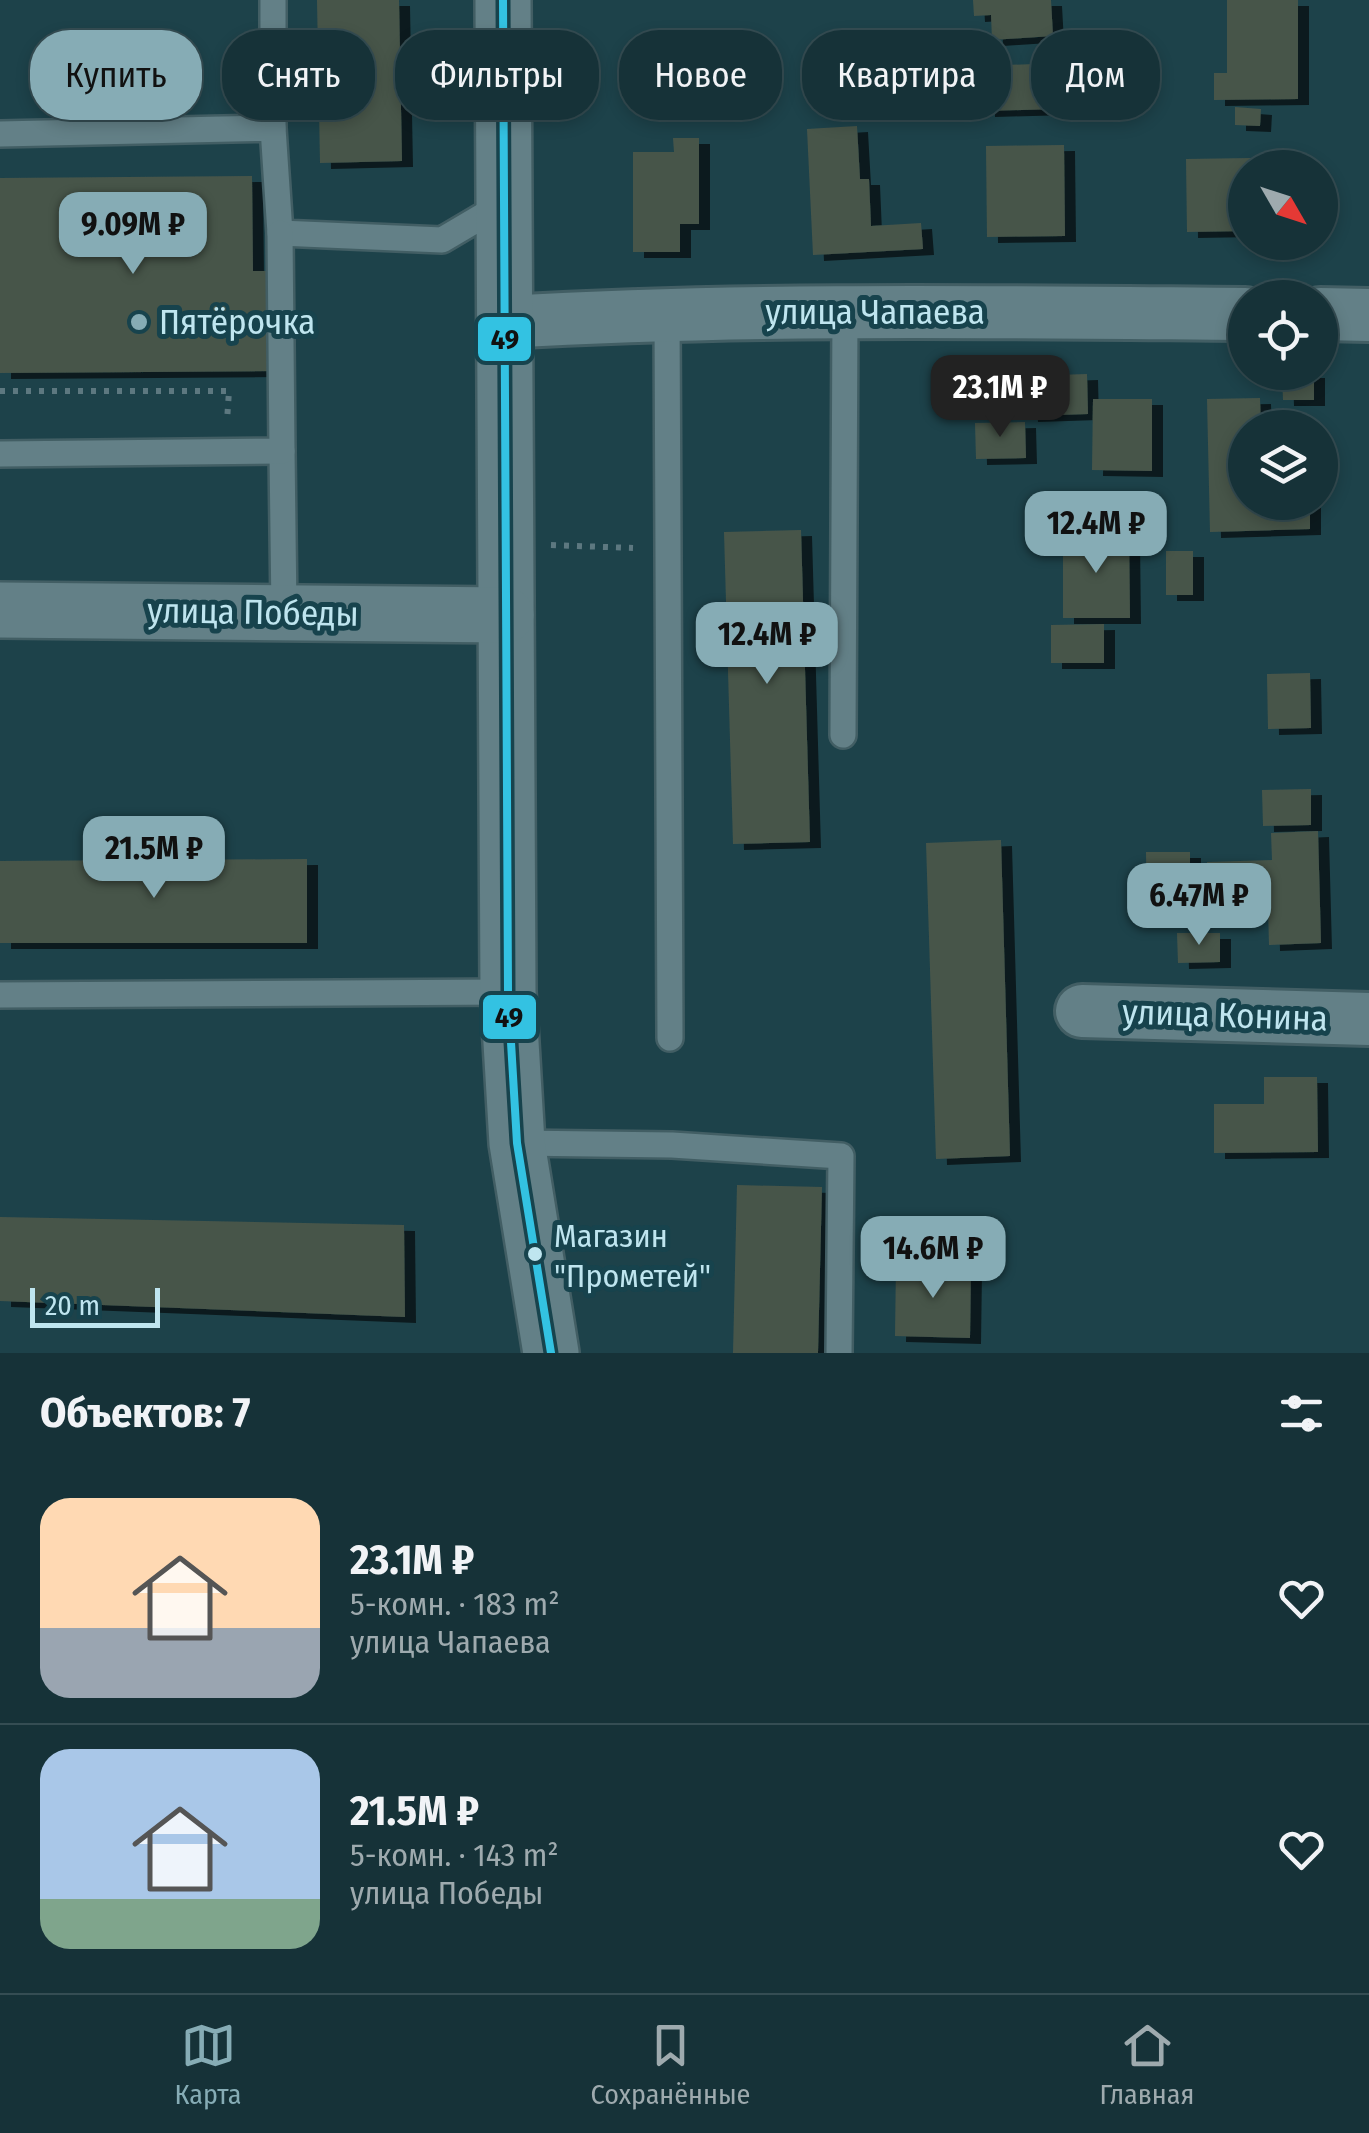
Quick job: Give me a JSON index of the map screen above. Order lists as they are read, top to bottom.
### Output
{
  "streets": {
    "street": ["улица Чапаева", "улица Победы", "улица Конина"]
  },
  "places": ["Пятёрочка", "Магазин \"Прометей\""],
  "lines": ["transit line 49"],
  "scale_bar": "20 m",
  "north": "bottom right",
  "page": {
    "chip": [
      "Купить",
      "Снять",
      "Фильтры",
      "Новое",
      "Квартира",
      "Дом"
    ],
    "price": [
      "9.09M ₽",
      "23.1M ₽",
      "12.4M ₽",
      "12.4M ₽",
      "21.5M ₽",
      "6.47M ₽",
      "14.6M ₽"
    ],
    "scale": "20 m",
    "heading": "Объектов: 7",
    "list": [
      {
        "name": "23.1M ₽",
        "note": "5-комн. · 183 m² · улица Чапаева"
      },
      {
        "name": "21.5M ₽",
        "note": "5-комн. · 143 m² · улица Победы"
      }
    ],
    "tabs": ["Карта", "Сохранённые", "Главная"]
  }
}
